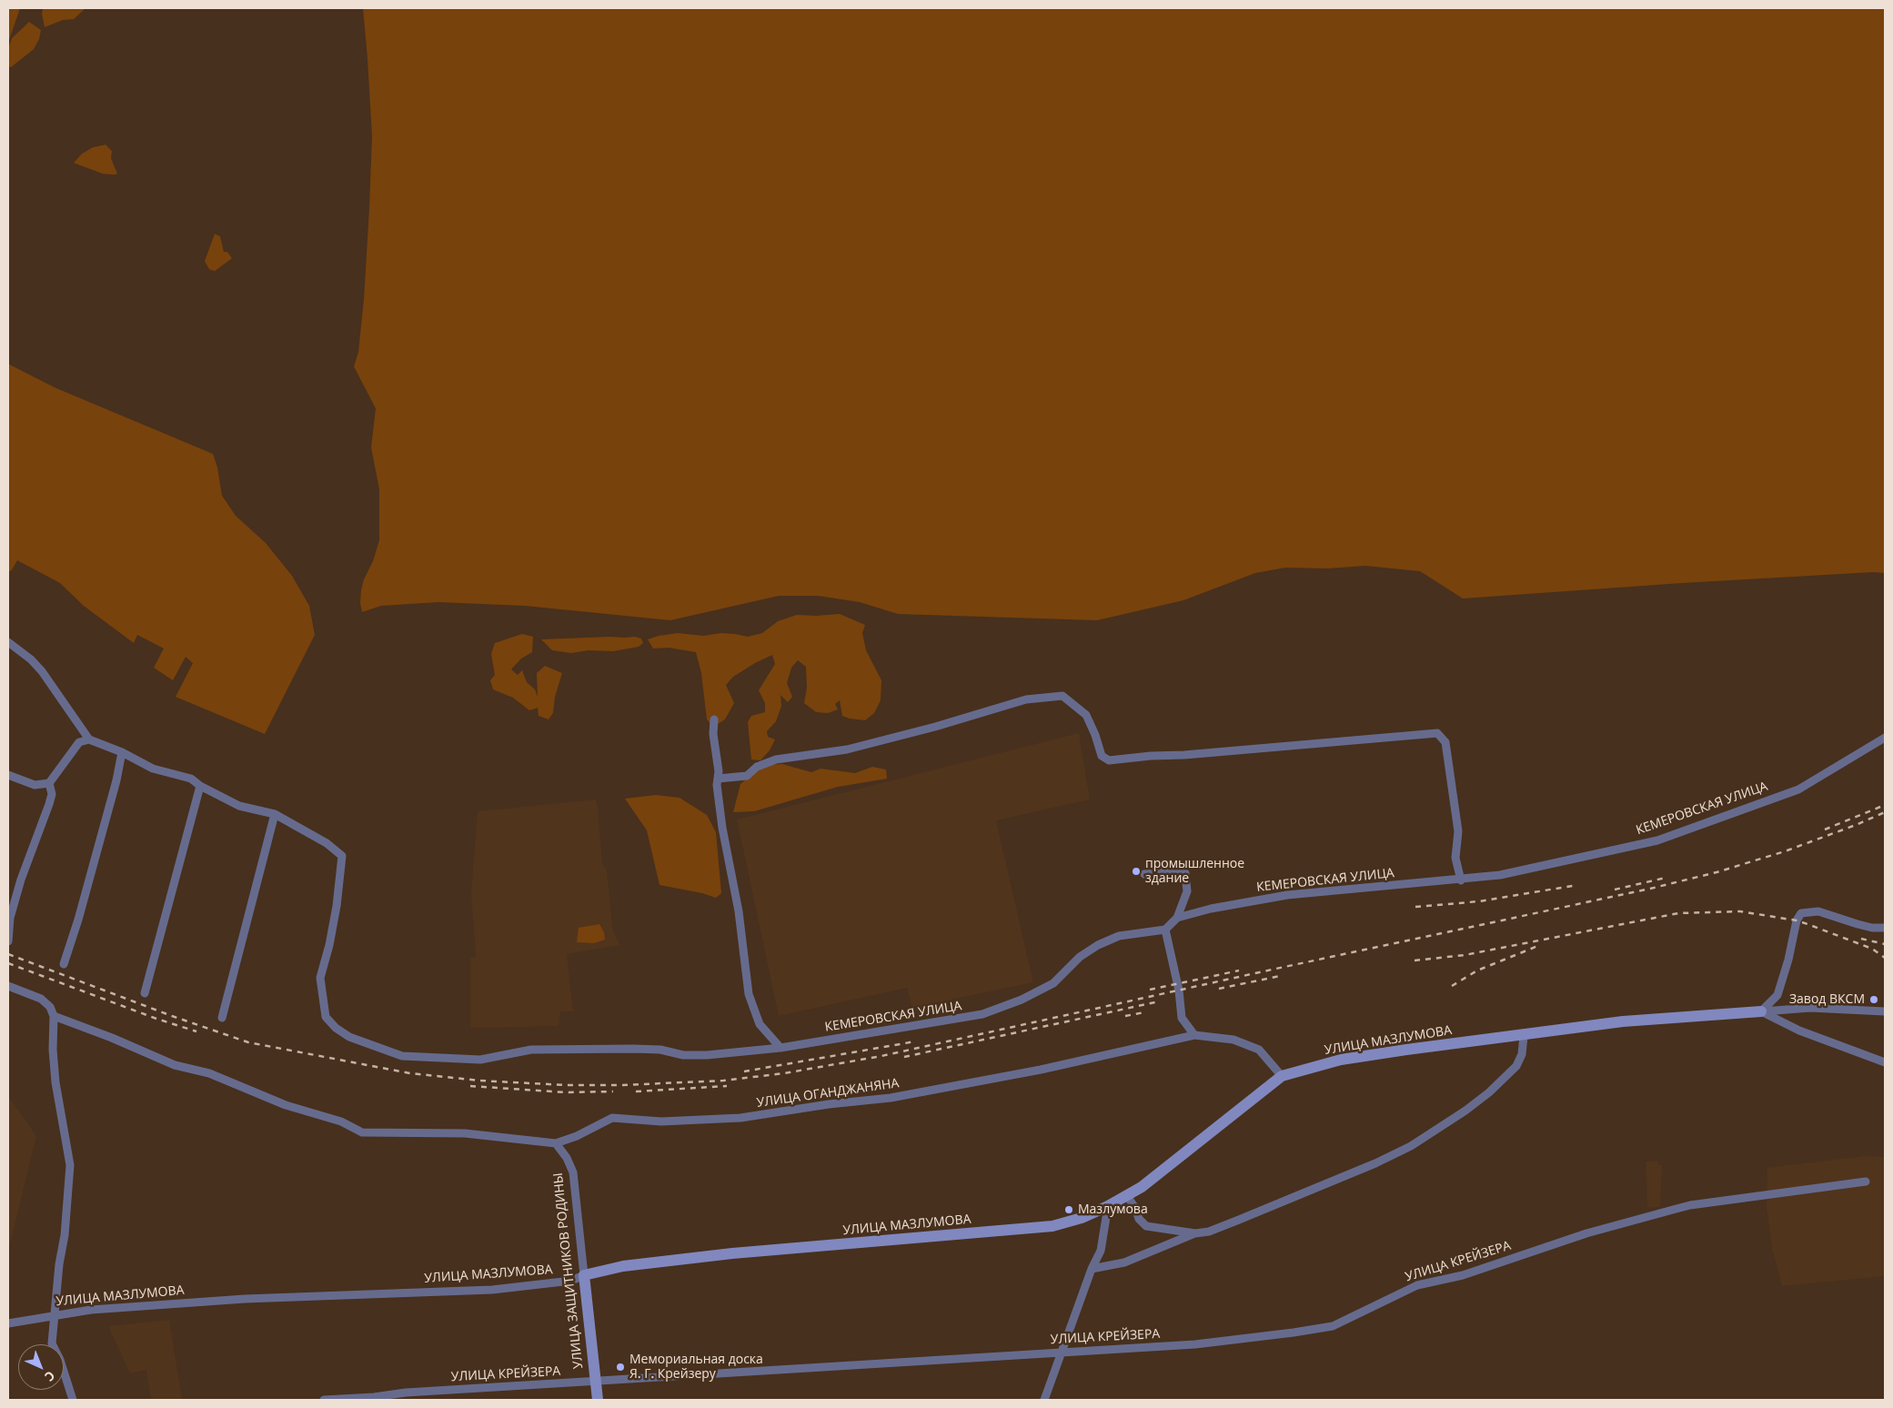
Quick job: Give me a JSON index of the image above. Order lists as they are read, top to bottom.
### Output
{
  "streets": {
    "street": [
      "КЕМЕРОВСКАЯ УЛИЦА",
      "УЛИЦА МАЗЛУМОВА",
      "УЛИЦА ОГАНДЖАНЯНА",
      "УЛИЦА КРЕЙЗЕРА",
      "УЛИЦА ЗАЩИТНИКОВ РОДИНЫ"
    ]
  },
  "crossings": [
    ["УЛИЦА МАЗЛУМОВА", "УЛИЦА ОГАНДЖАНЯНА"],
    ["УЛИЦА МАЗЛУМОВА", "УЛИЦА ЗАЩИТНИКОВ РОДИНЫ"],
    ["УЛИЦА ОГАНДЖАНЯНА", "УЛИЦА ЗАЩИТНИКОВ РОДИНЫ"],
    ["УЛИЦА КРЕЙЗЕРА", "УЛИЦА ЗАЩИТНИКОВ РОДИНЫ"]
  ],
  "places": [
    "промышленное здание",
    "Завод ВКСМ",
    "Мазлумова",
    "Мемориальная доска Я. Г. Крейзеру"
  ],
  "north": "bottom right"
}
